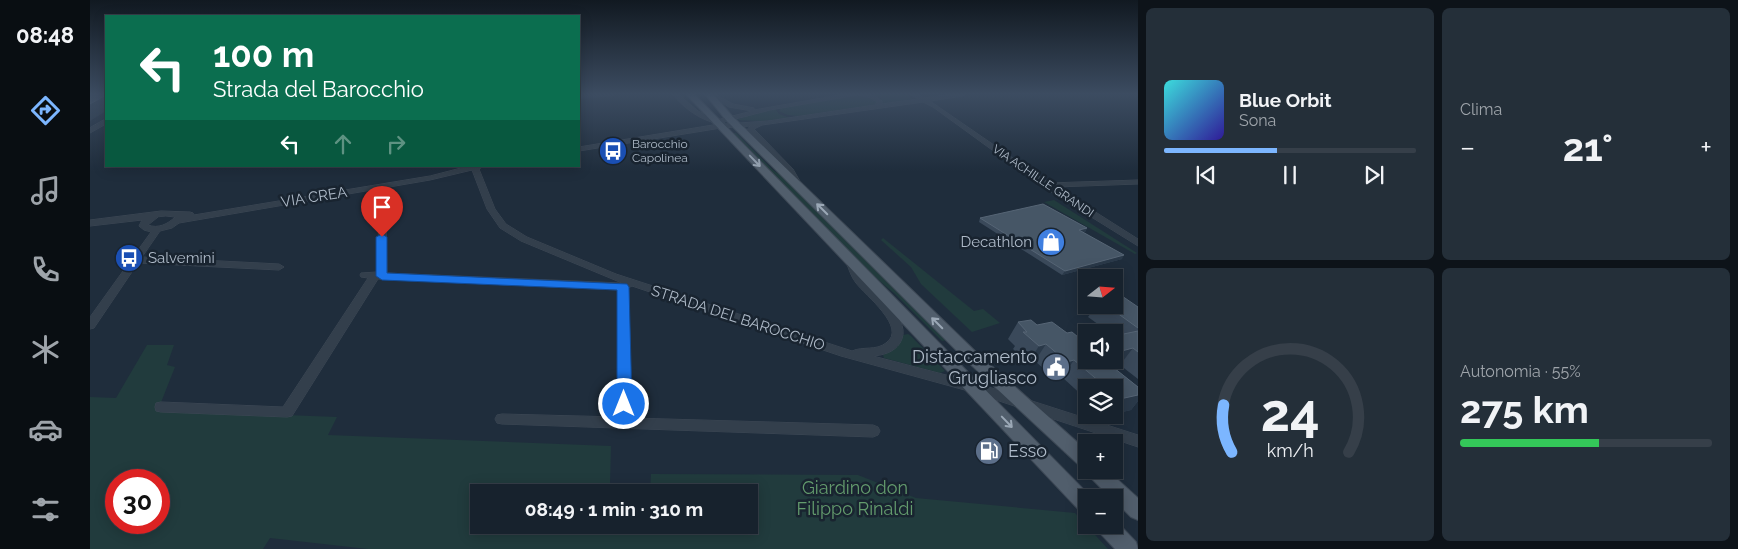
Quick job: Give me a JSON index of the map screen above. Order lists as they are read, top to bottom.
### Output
{
  "streets": {
    "street": ["VIA ACHILLE GRANDI", "VIA CREA", "STRADA DEL BAROCCHIO"]
  },
  "crossings": [
    ["VIA CREA", "STRADA DEL BAROCCHIO"]
  ],
  "parks": ["Giardino don Filippo Rinaldi"],
  "places": {
    "bus stop": ["Barocchio Capolinea", "Salvemini"],
    "shop": ["Decathlon"],
    "public building": ["Distaccamento Grugliasco"],
    "fuel station": ["Esso"]
  },
  "north": "right",
  "page": {
    "tabs": "08:48",
    "tile": [
      "Clima",
      ["Autonomia · 55%", "275 km"]
    ],
    "turn": ["100 m", "Strada del Barocchio"],
    "song": ["Blue Orbit", "Sona"],
    "heat": ["−", "21°", "+"],
    "map_buttons": ["+", "−"],
    "limit": "30",
    "trip": "08:49 · 1 min · 310 m",
    "gauge": ["24", "km/h"]
  }
}
